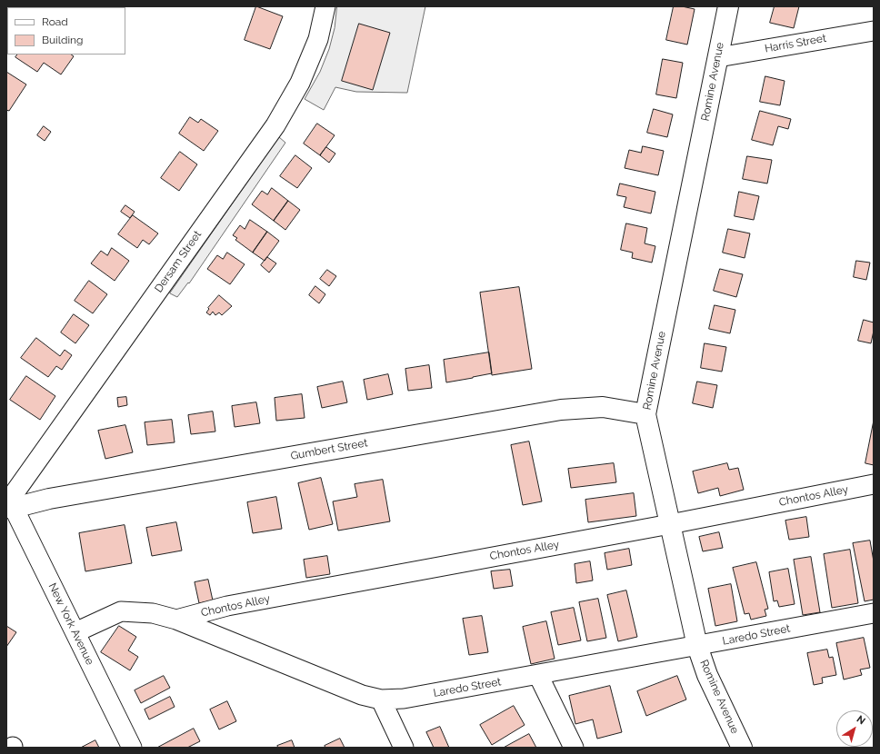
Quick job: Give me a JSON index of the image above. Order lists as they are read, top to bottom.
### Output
{
  "streets": {
    "street": [
      "Harris Street",
      "Romine Avenue",
      "Dersam Street",
      "Gumbert Street",
      "Chontos Alley",
      "New York Avenue",
      "Laredo Street"
    ]
  },
  "crossings": [
    ["Harris Street", "Romine Avenue"],
    ["Romine Avenue", "Gumbert Street"],
    ["Romine Avenue", "Chontos Alley"],
    ["Romine Avenue", "Laredo Street"],
    ["Dersam Street", "Gumbert Street"],
    ["Dersam Street", "New York Avenue"],
    ["Gumbert Street", "New York Avenue"],
    ["Chontos Alley", "Laredo Street"],
    ["New York Avenue", "Laredo Street"]
  ],
  "legend": ["Road", "Building"],
  "north": "top right"
}
